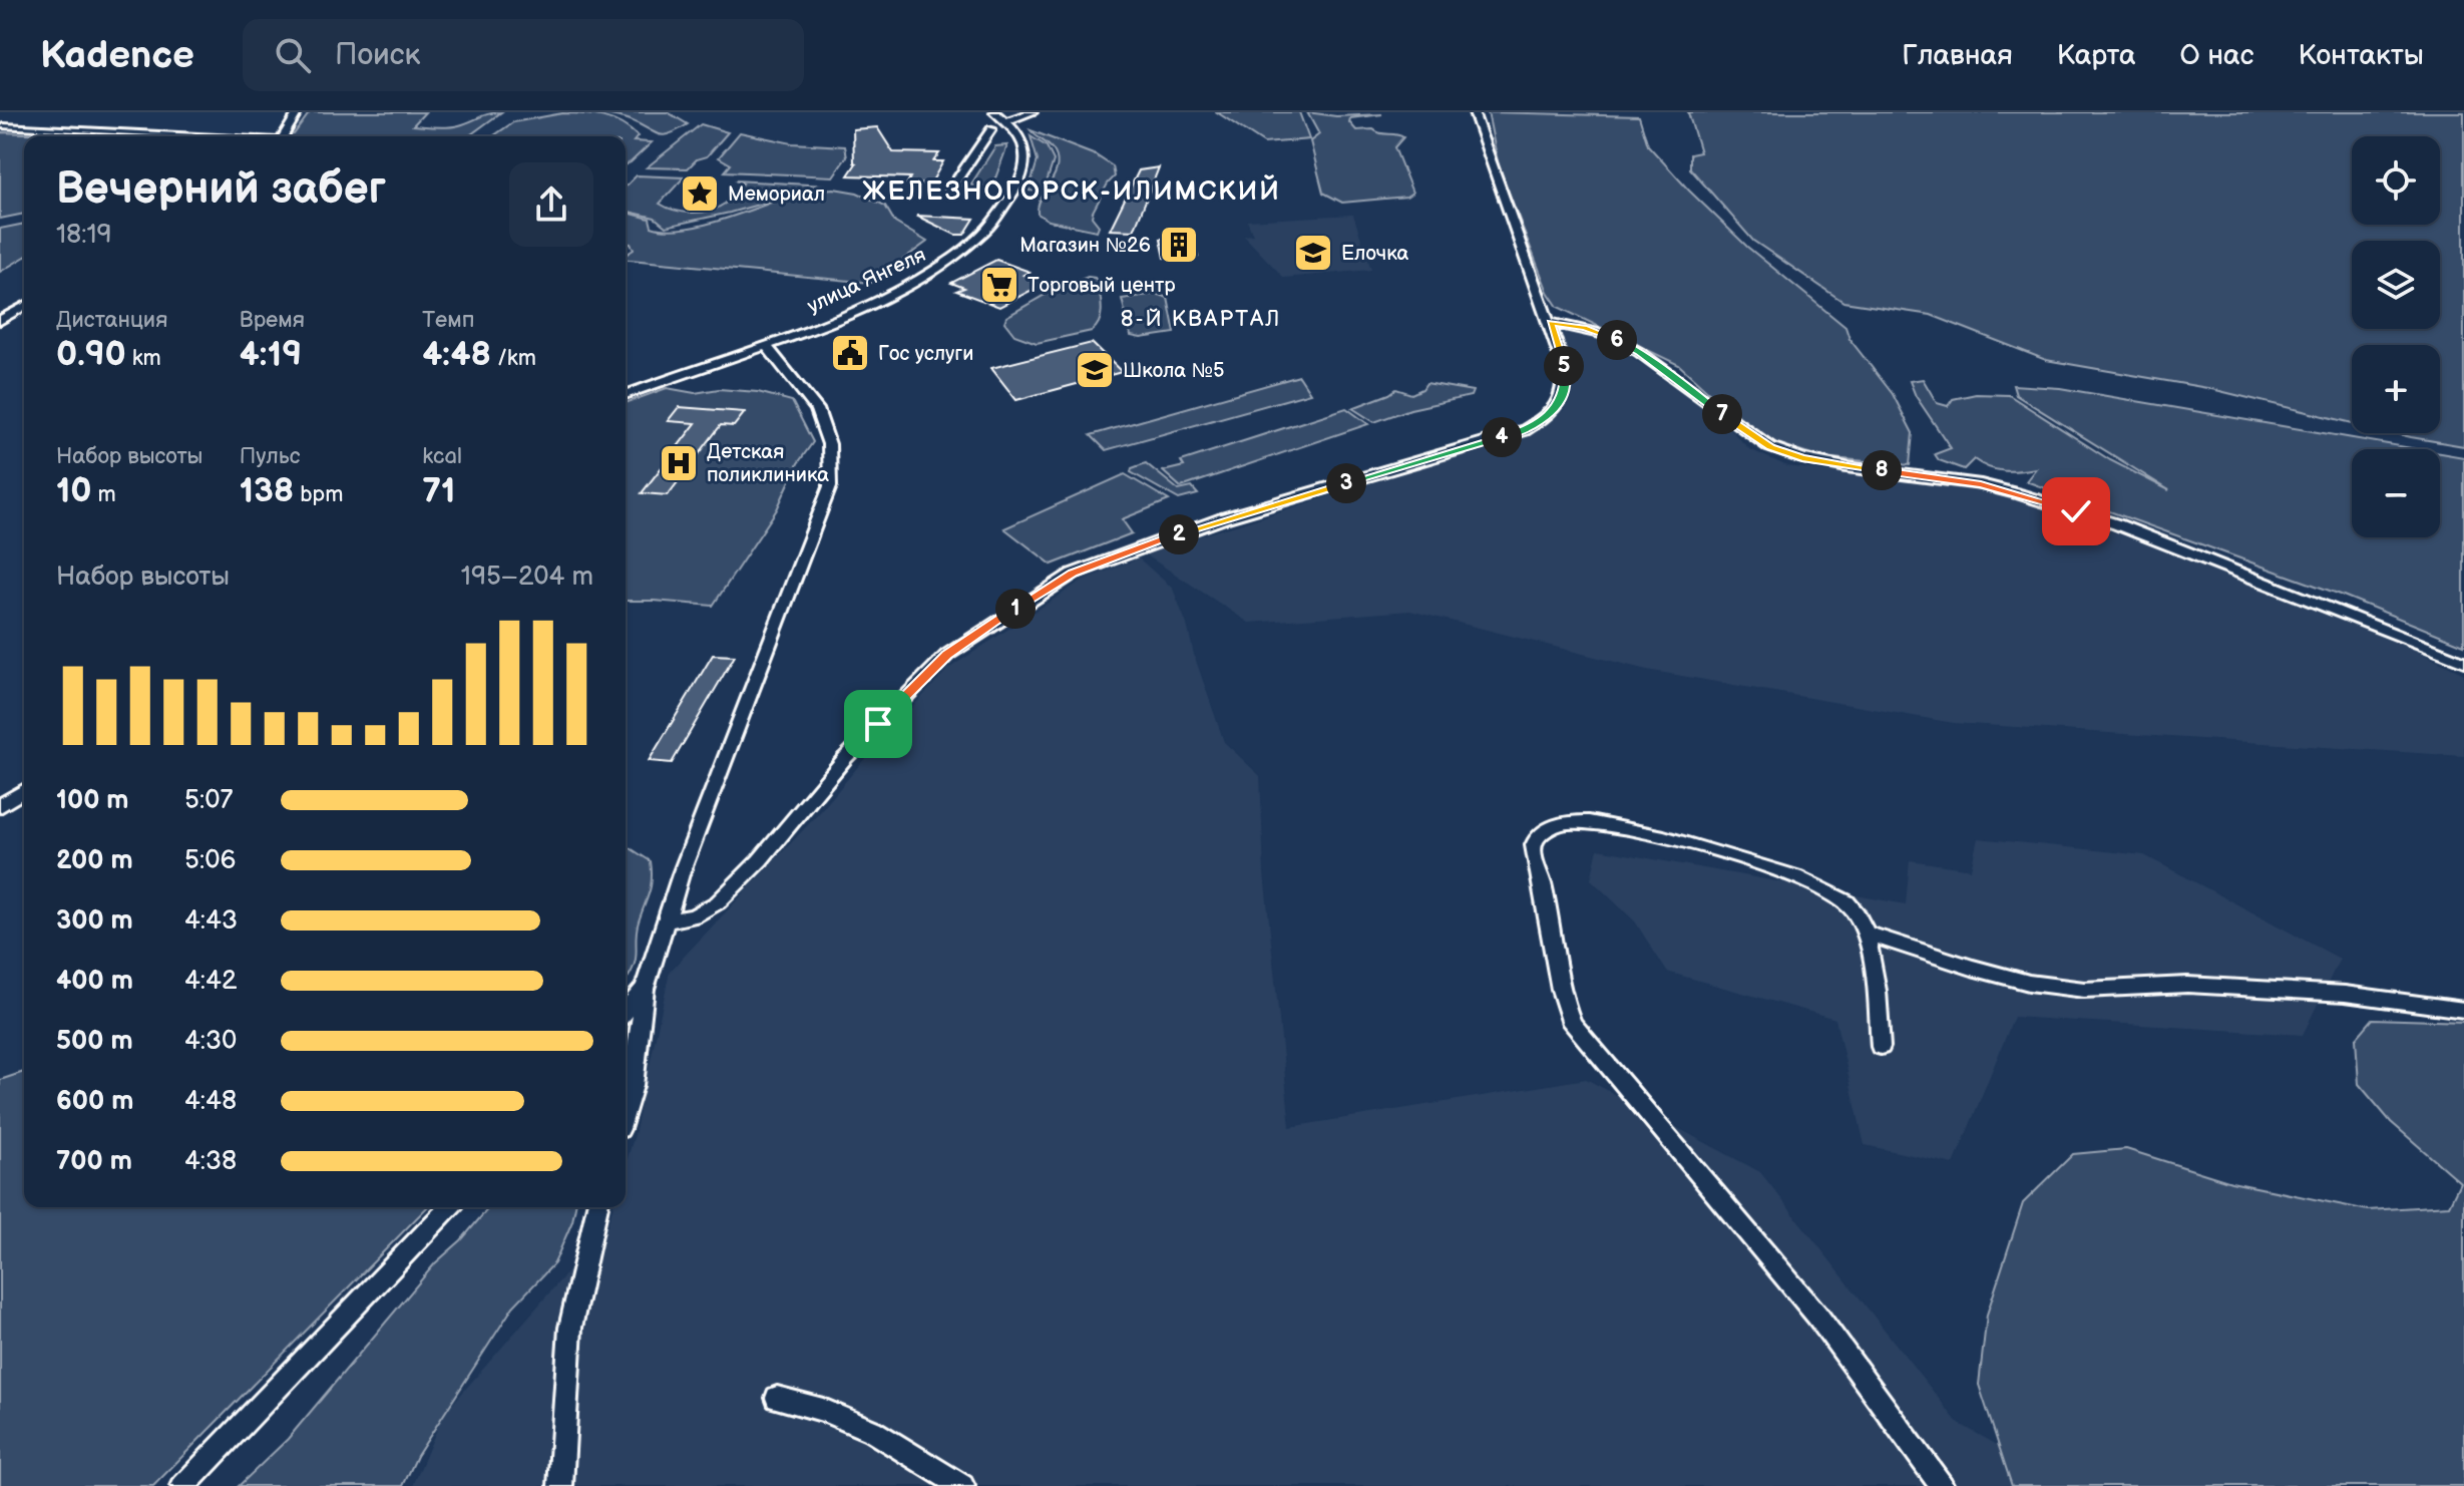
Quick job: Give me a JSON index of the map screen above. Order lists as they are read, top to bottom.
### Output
{
  "streets": {
    "street": ["улица Янгеля"]
  },
  "districts": ["ЖЕЛЕЗНОГОРСК-ИЛИМСКИЙ", "8-Й КВАРТАЛ"],
  "places": {
    "place": ["Мемориал"],
    "building": ["Магазин №26"],
    "school or university": ["Елочка", "Школа №5"],
    "supermarket": ["Торговый центр"],
    "public building": ["Гос услуги"],
    "hospital": ["Детская поликлиника"]
  },
  "page": {
    "header": "Kadence",
    "search": "Поиск",
    "nav": [
      "Главная",
      "Карта",
      "О нас",
      "Контакты"
    ],
    "map_buttons": ["+", "−"],
    "heading": ["Вечерний забег", "18:19"],
    "stats": [
      ["Дистанция", "0.90 km"],
      ["Время", "4:19"],
      ["Темп", "4:48 /km"],
      ["Набор высоты", "10 m"],
      ["Пульс", "138 bpm"],
      ["kcal", "71"]
    ],
    "pins": [
      "6",
      "5",
      "7",
      "4",
      "8",
      "3",
      "2",
      "1"
    ],
    "chart": ["Набор высоты", "195–204 m"],
    "list": [
      {
        "name": "100 m",
        "note": "5:07"
      },
      {
        "name": "200 m",
        "note": "5:06"
      },
      {
        "name": "300 m",
        "note": "4:43"
      },
      {
        "name": "400 m",
        "note": "4:42"
      },
      {
        "name": "500 m",
        "note": "4:30"
      },
      {
        "name": "600 m",
        "note": "4:48"
      },
      {
        "name": "700 m",
        "note": "4:38"
      }
    ]
  }
}
